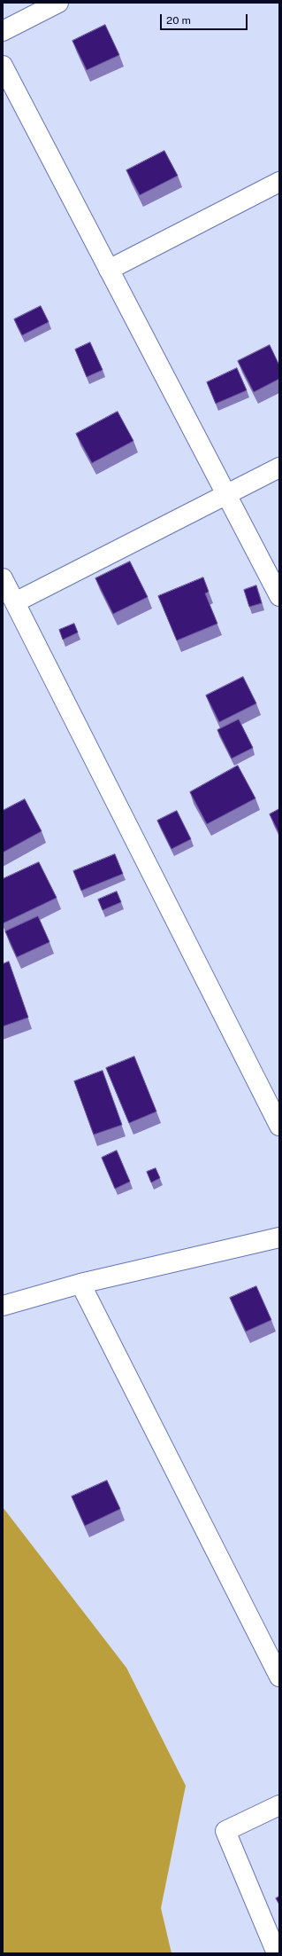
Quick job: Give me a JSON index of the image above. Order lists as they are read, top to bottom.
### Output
{
  "scale_bar": "20 m"
}
